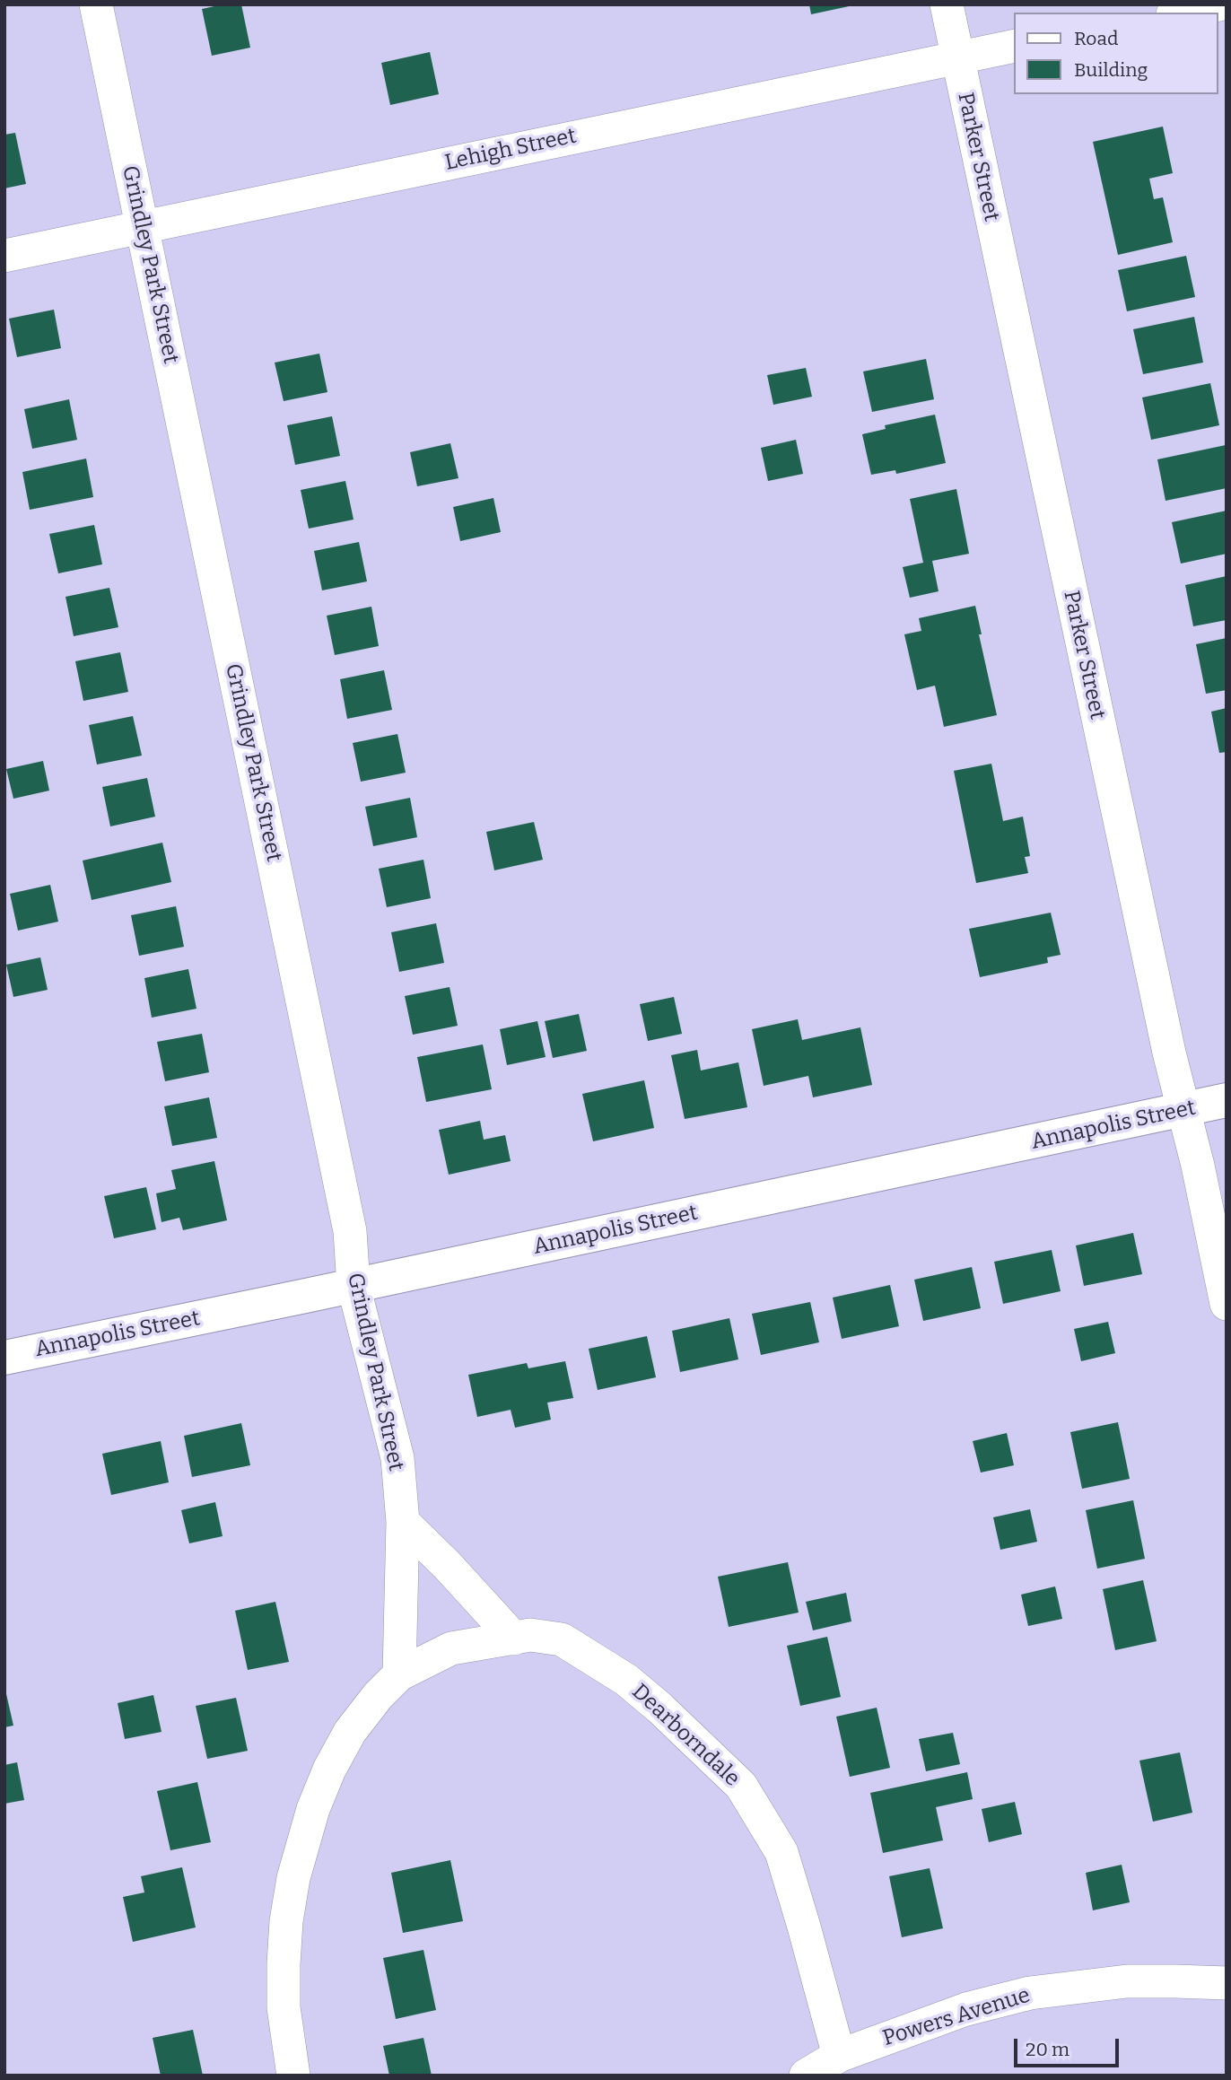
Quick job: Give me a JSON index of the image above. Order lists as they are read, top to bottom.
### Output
{
  "streets": {
    "street": [
      "Lehigh Street",
      "Parker Street",
      "Grindley Park Street",
      "Annapolis Street",
      "Dearborndale",
      "Powers Avenue"
    ]
  },
  "crossings": [
    ["Lehigh Street", "Parker Street"],
    ["Lehigh Street", "Grindley Park Street"],
    ["Parker Street", "Annapolis Street"],
    ["Grindley Park Street", "Annapolis Street"],
    ["Grindley Park Street", "Dearborndale"],
    ["Dearborndale", "Powers Avenue"]
  ],
  "legend": ["Road", "Building"],
  "scale_bar": "20 m"
}
